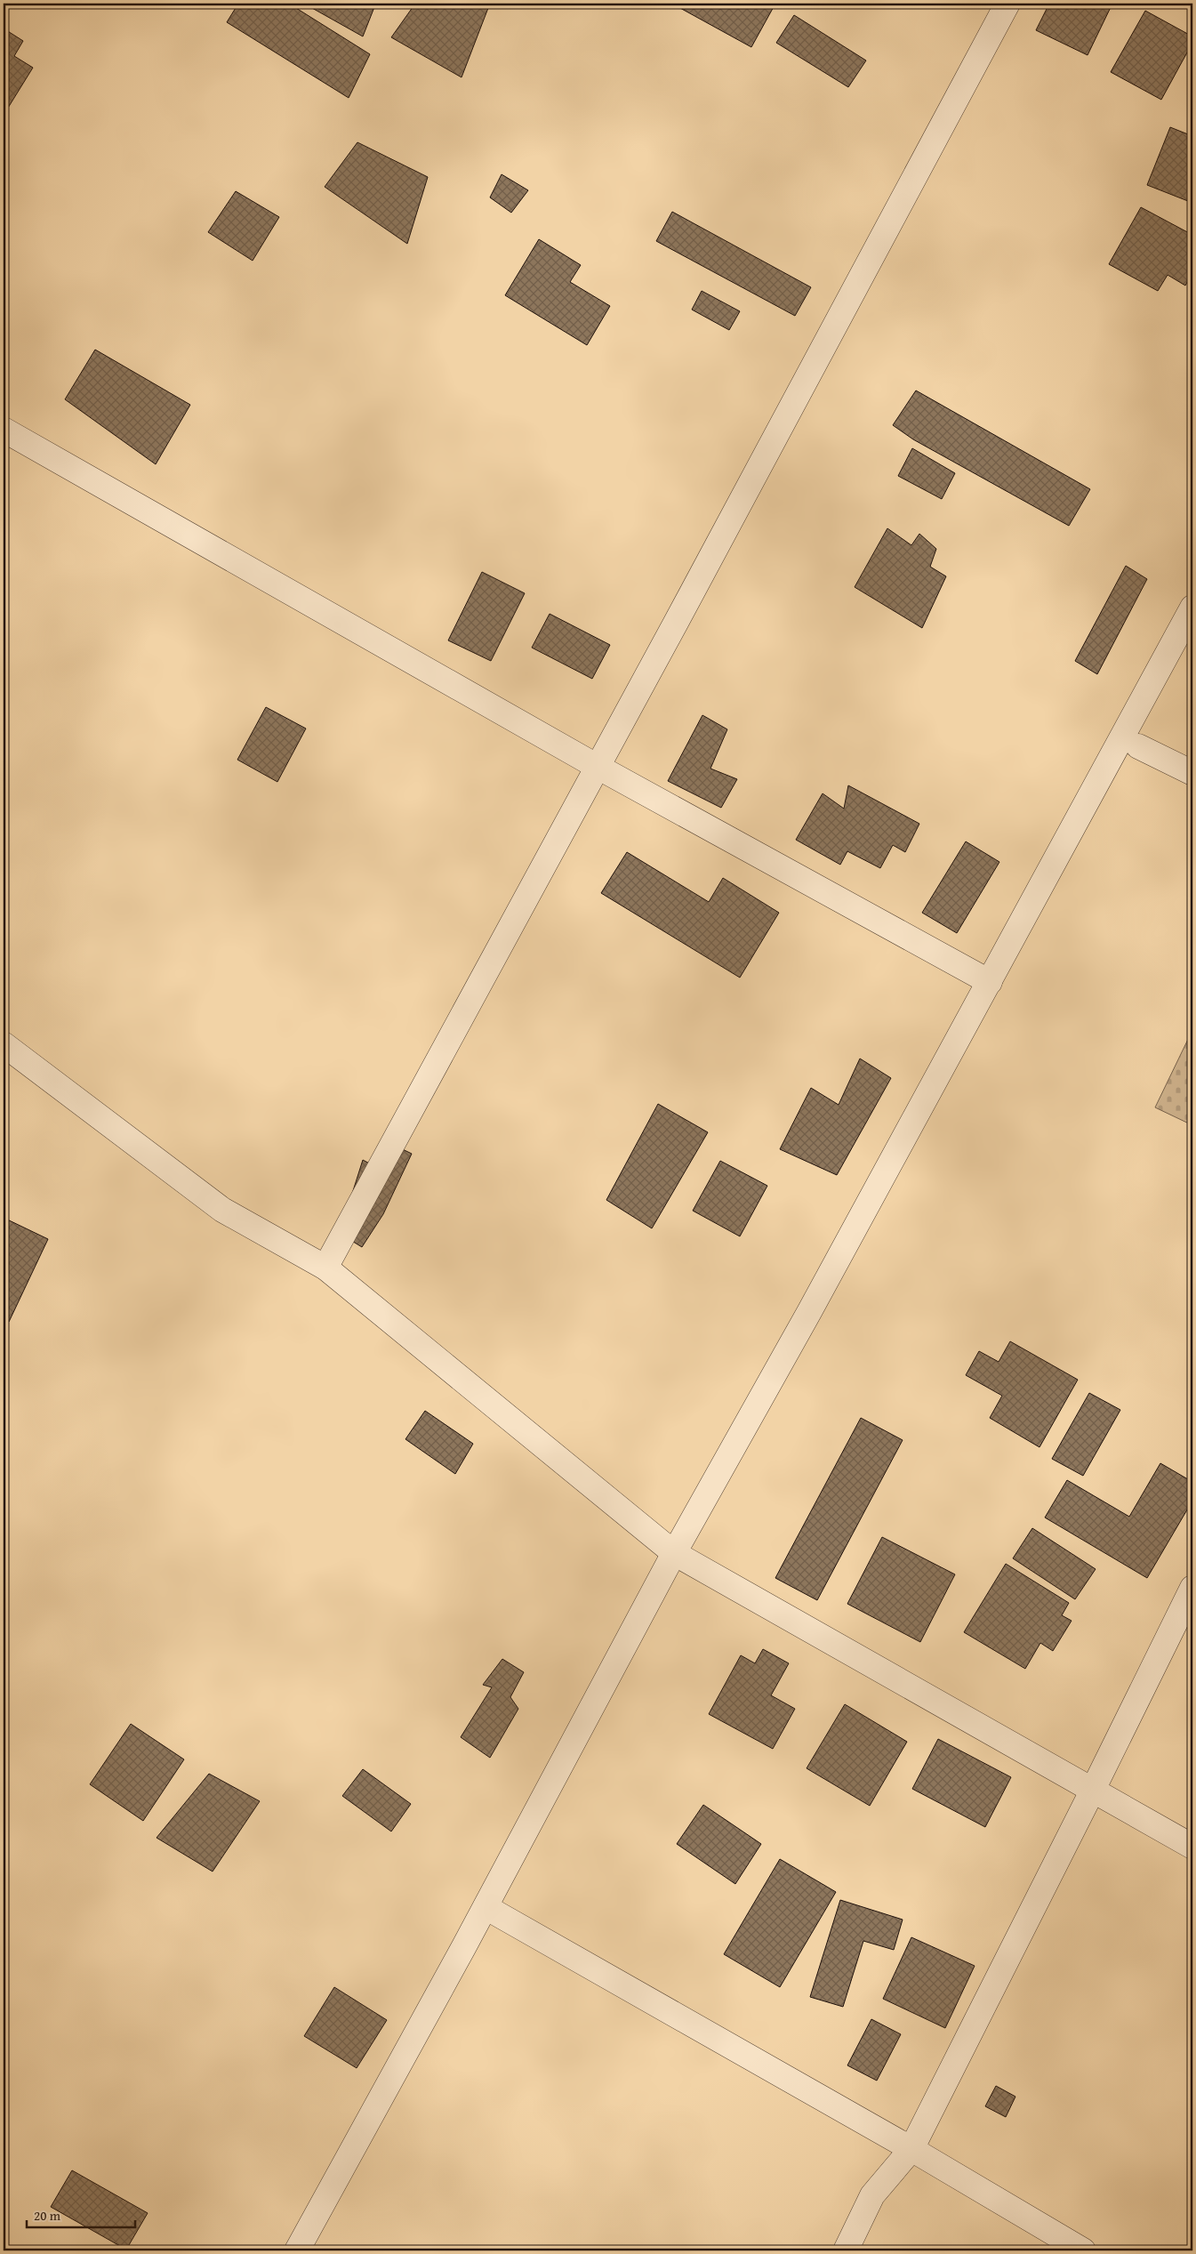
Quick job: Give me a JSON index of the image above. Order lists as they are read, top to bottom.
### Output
{
  "scale_bar": "20 m"
}
